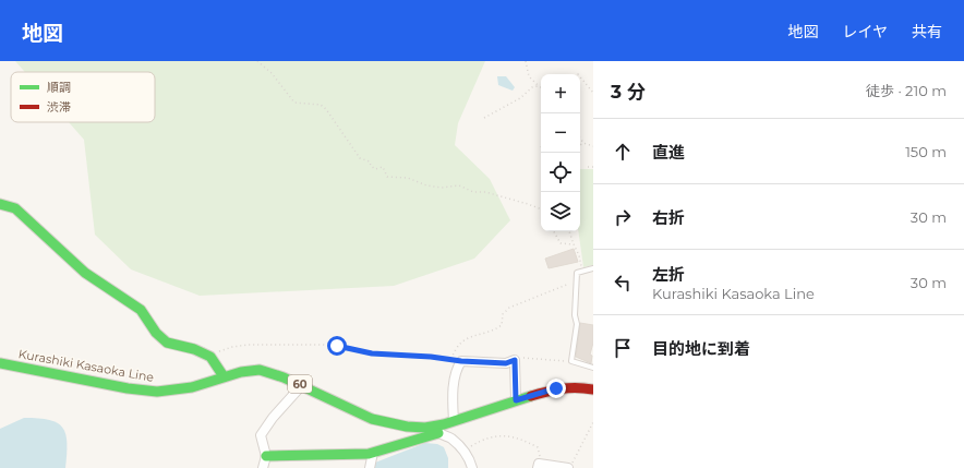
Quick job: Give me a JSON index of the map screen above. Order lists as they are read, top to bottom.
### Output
{
  "streets": {
    "main road": ["Kurashiki Kasaoka Line", "60"]
  },
  "legend": ["順調", "渋滞"],
  "page": {
    "header": "地図",
    "nav": ["地図", "レイヤ", "共有"],
    "heading": ["3 分", "徒歩 · 210 m"],
    "map_buttons": ["+", "−"],
    "list": [
      ["直進", "150 m"],
      ["右折", "30 m"],
      ["左折", "Kurashiki Kasaoka Line", "30 m"],
      "目的地に到着"
    ]
  }
}
